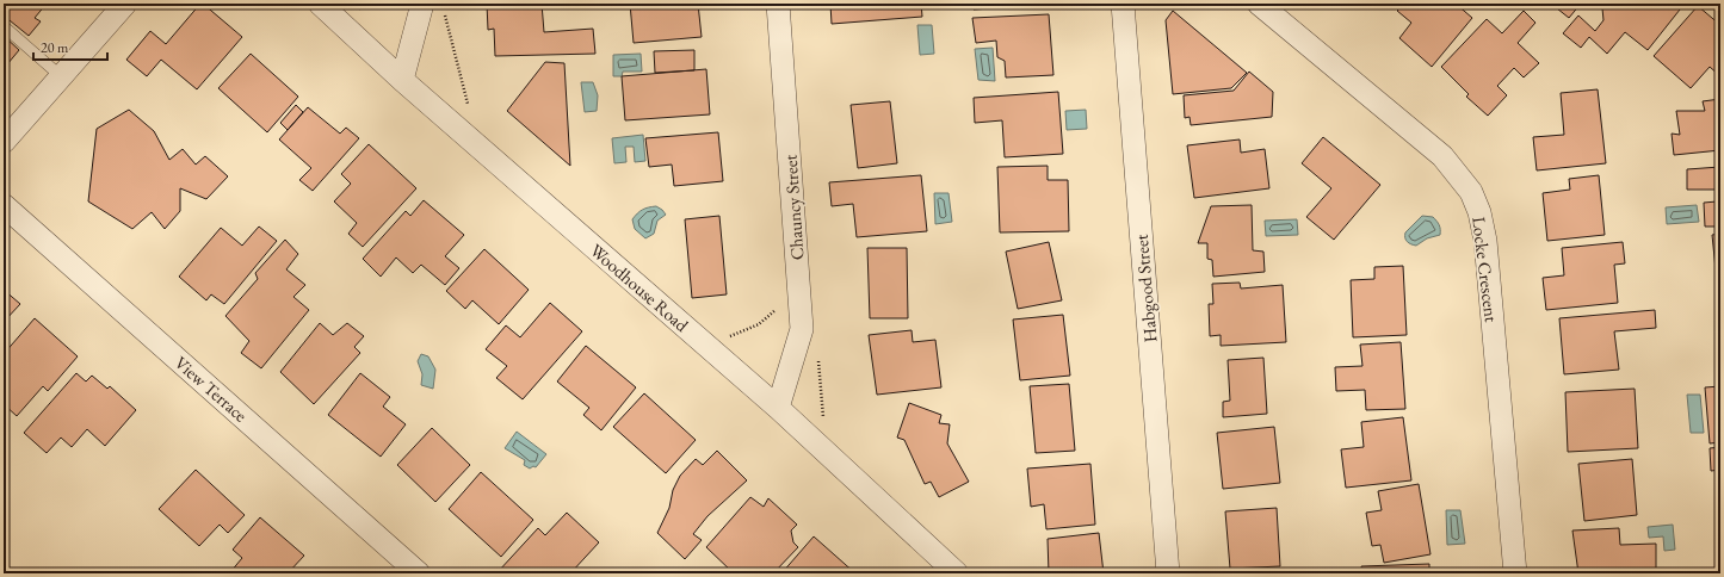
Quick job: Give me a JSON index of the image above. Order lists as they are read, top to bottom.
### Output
{
  "streets": {
    "street": [
      "Chauncy Street",
      "Locke Crescent",
      "Woodhouse Road",
      "Habgood Street",
      "View Terrace"
    ]
  },
  "crossings": [
    ["Chauncy Street", "Woodhouse Road"]
  ],
  "scale_bar": "20 m"
}
